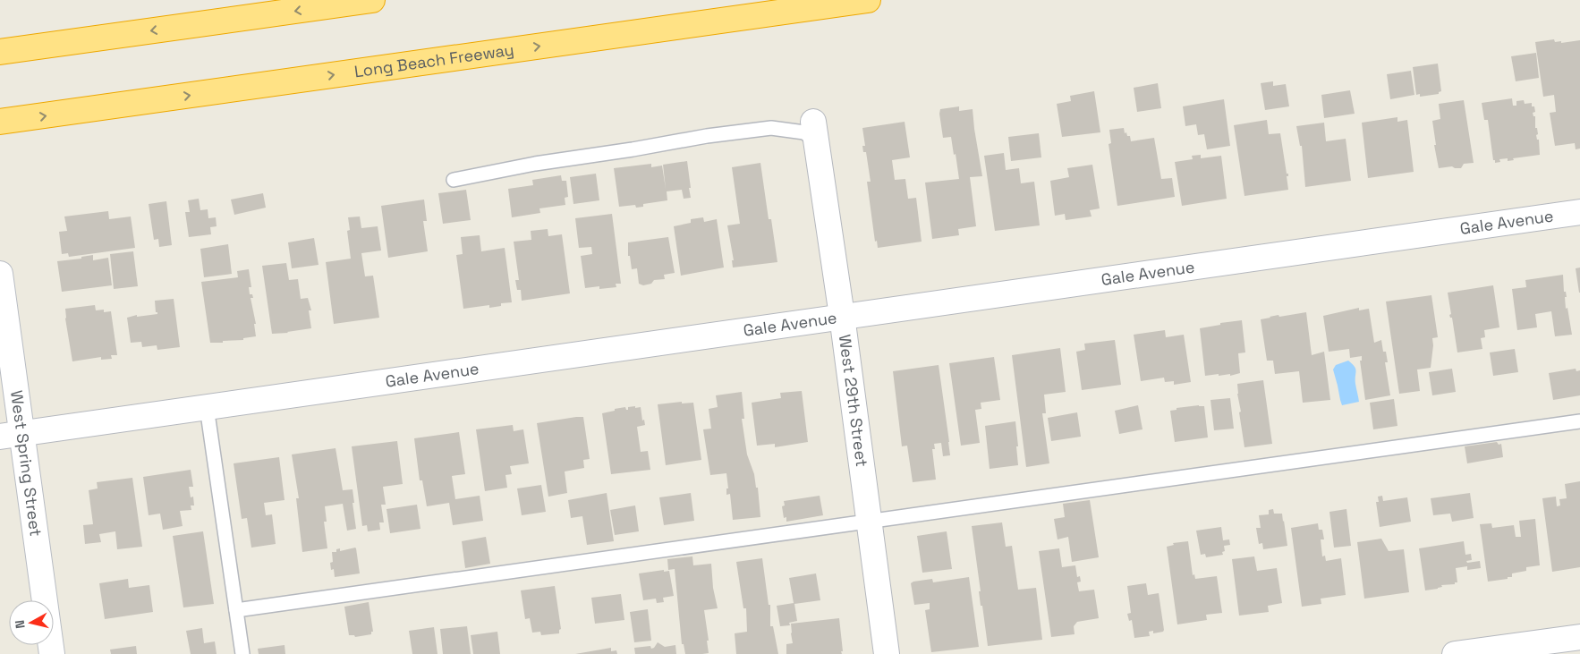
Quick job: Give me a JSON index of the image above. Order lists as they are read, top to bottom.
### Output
{
  "streets": {
    "highway": ["Long Beach Freeway"],
    "street": ["Gale Avenue", "West 29th Street", "West Spring Street"]
  },
  "crossings": [
    ["Gale Avenue", "West 29th Street"],
    ["Gale Avenue", "West Spring Street"]
  ],
  "north": "left"
}
